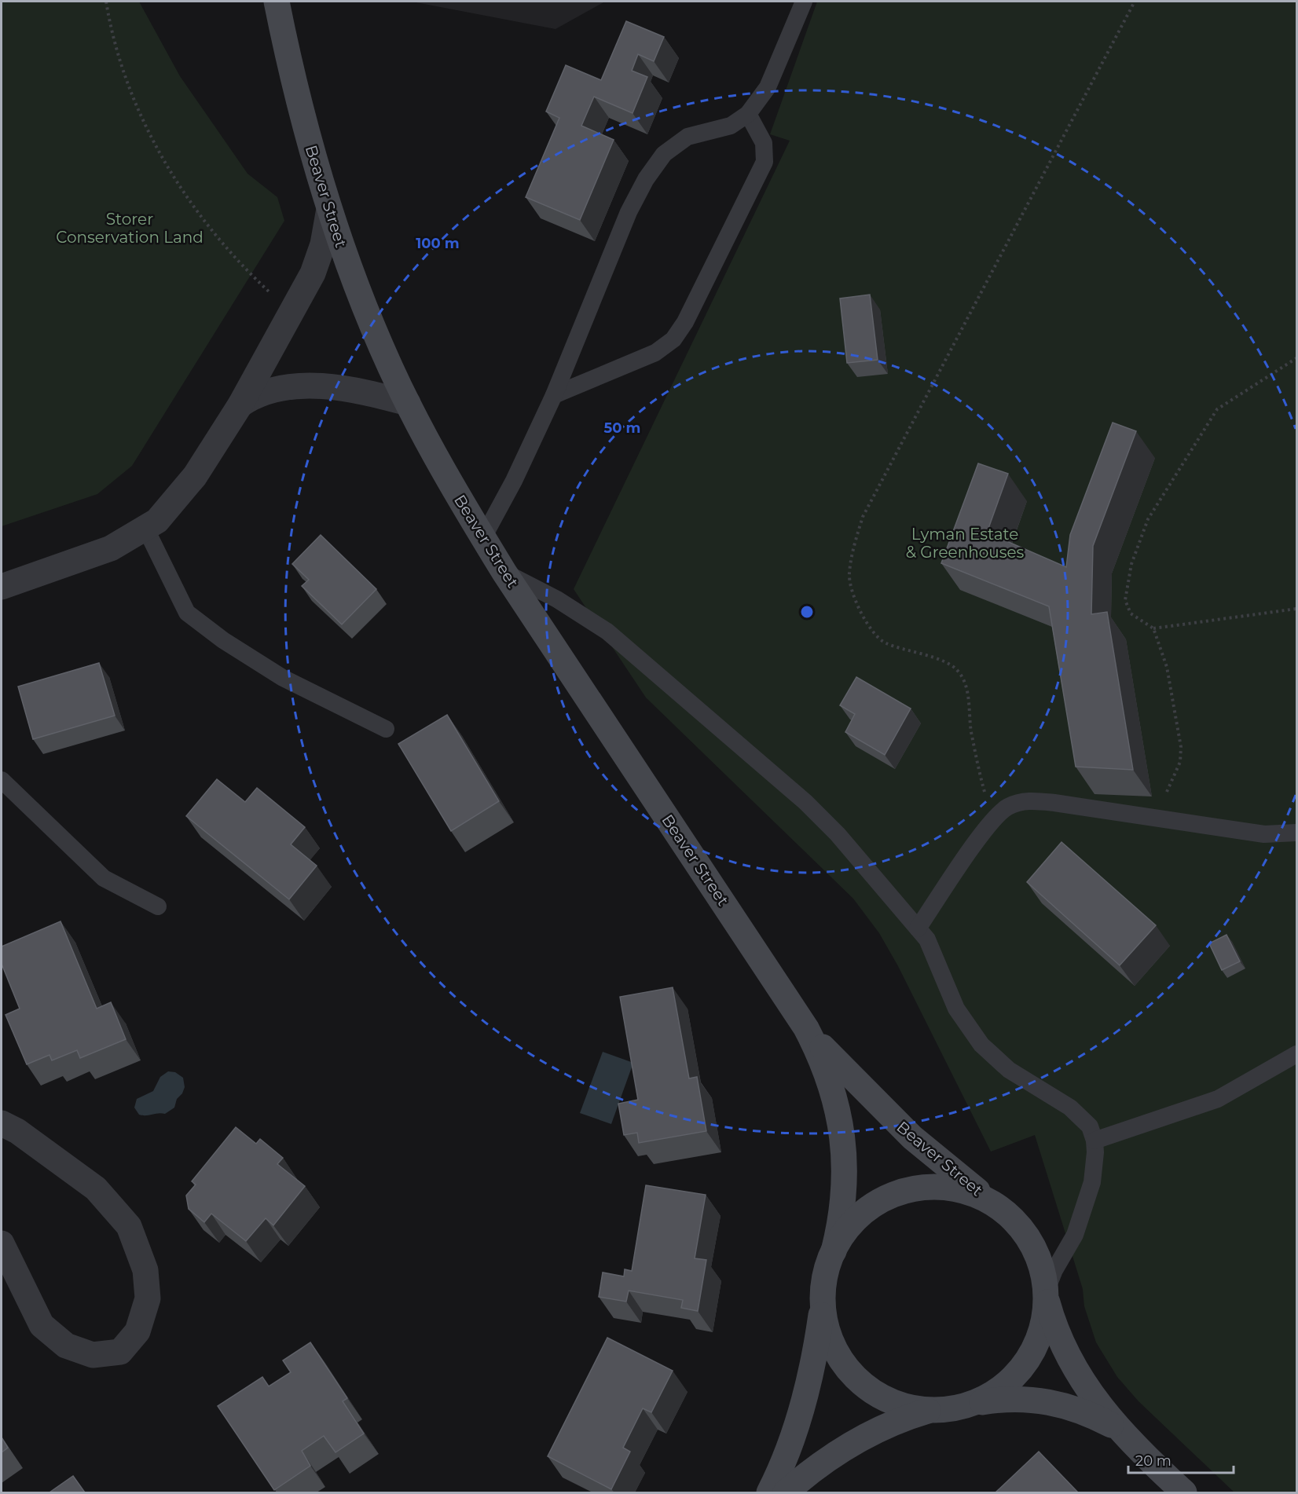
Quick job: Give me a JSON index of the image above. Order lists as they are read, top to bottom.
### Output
{
  "streets": {
    "main road": ["Beaver Street"]
  },
  "parks": ["Storer Conservation Land", "Lyman Estate & Greenhouses"],
  "scale_bar": "20 m",
  "rings": ["100 m", "50 m"]
}
